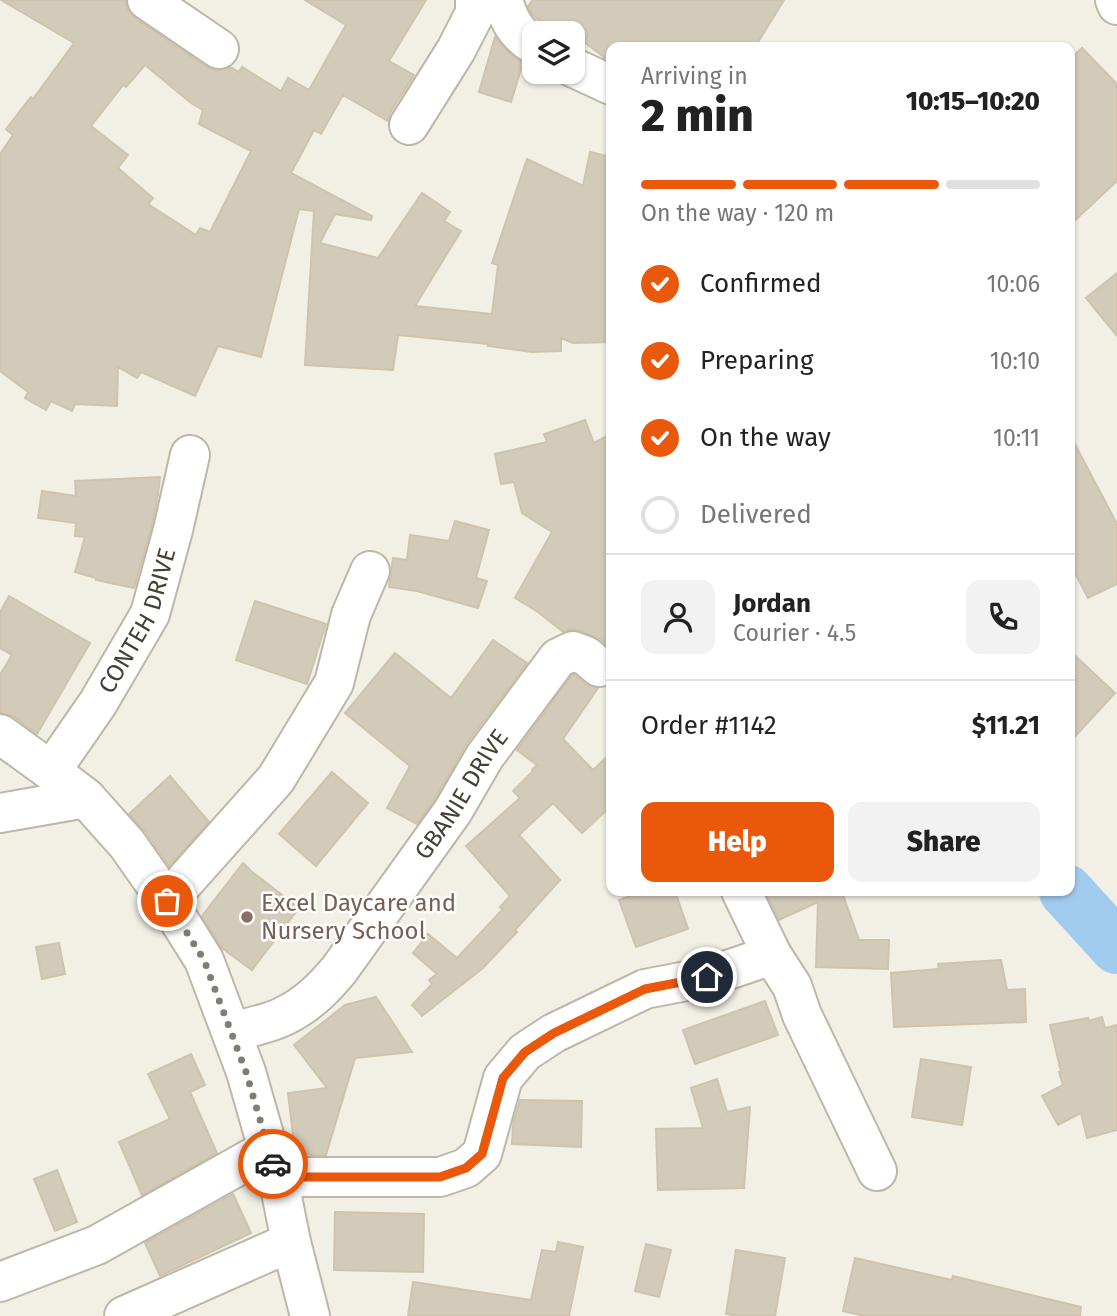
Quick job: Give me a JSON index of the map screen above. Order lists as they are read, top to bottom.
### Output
{
  "streets": {
    "street": ["CONTEH DRIVE", "GBANIE DRIVE"]
  },
  "places": ["Excel Daycare and Nursery School"],
  "page": {
    "heading": ["2 min", "Arriving in", "10:15–10:20"],
    "panel": [
      "Jordan",
      "Courier · 4.5",
      "Order #1142",
      "$11.21"
    ],
    "bar": "On the way · 120 m",
    "list": [
      ["Confirmed", "10:06"],
      ["Preparing", "10:10"],
      ["On the way", "10:11"],
      "Delivered"
    ],
    "buttons": ["Help", "Share"]
  }
}
